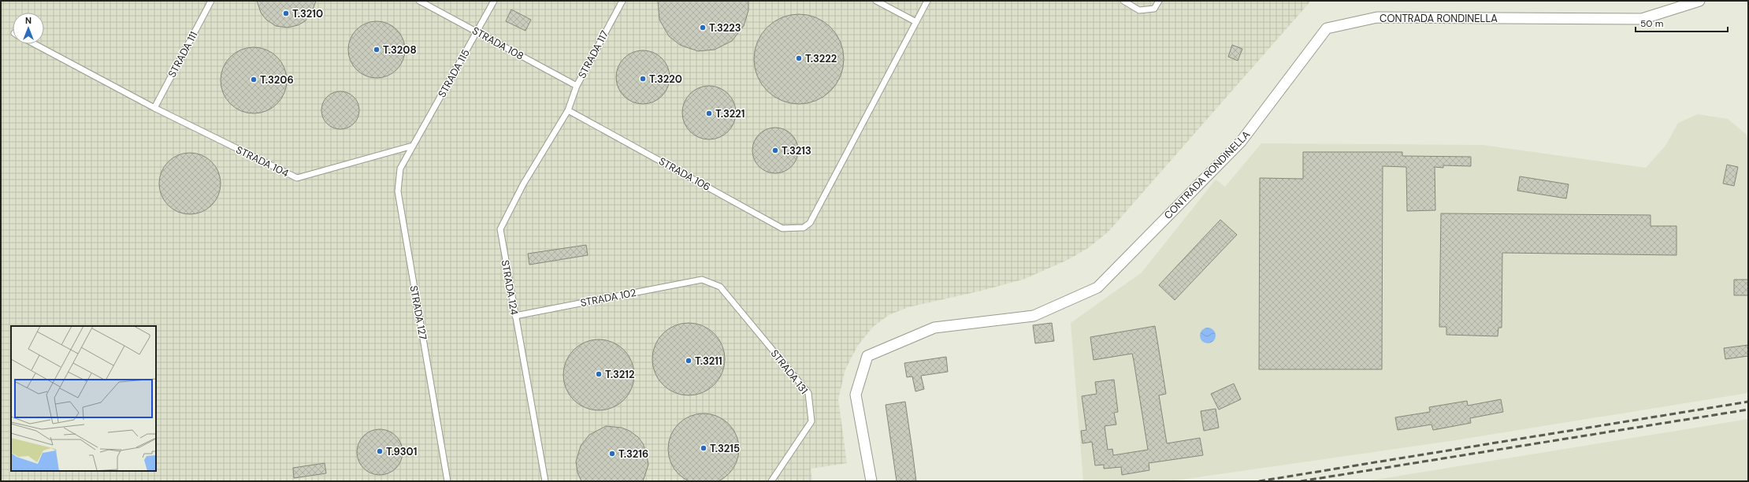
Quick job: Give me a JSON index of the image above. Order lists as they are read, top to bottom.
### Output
{
  "streets": {
    "street": ["CONTRADA RONDINELLA"],
    "lane": [
      "STRADA 108",
      "STRADA 111",
      "STRADA 117",
      "STRADA 115",
      "STRADA 104",
      "STRADA 106",
      "STRADA 124",
      "STRADA 102",
      "STRADA 127",
      "STRADA 131"
    ]
  },
  "crossings": [
    ["STRADA 108", "STRADA 117"],
    ["STRADA 108", "STRADA 115"],
    ["STRADA 111", "STRADA 104"],
    ["STRADA 117", "STRADA 106"],
    ["STRADA 117", "STRADA 124"],
    ["STRADA 115", "STRADA 104"],
    ["STRADA 115", "STRADA 127"],
    ["STRADA 104", "STRADA 127"],
    ["STRADA 106", "STRADA 124"],
    ["STRADA 124", "STRADA 102"],
    ["STRADA 102", "STRADA 131"]
  ],
  "places": [
    "T.3210",
    "T.3223",
    "T.3208",
    "T.3222",
    "T.3220",
    "T.3206",
    "T.3221",
    "T.3213",
    "T.3211",
    "T.3212",
    "T.3215",
    "T.9301",
    "T.3216"
  ],
  "scale_bar": "50 m",
  "north": "top"
}
